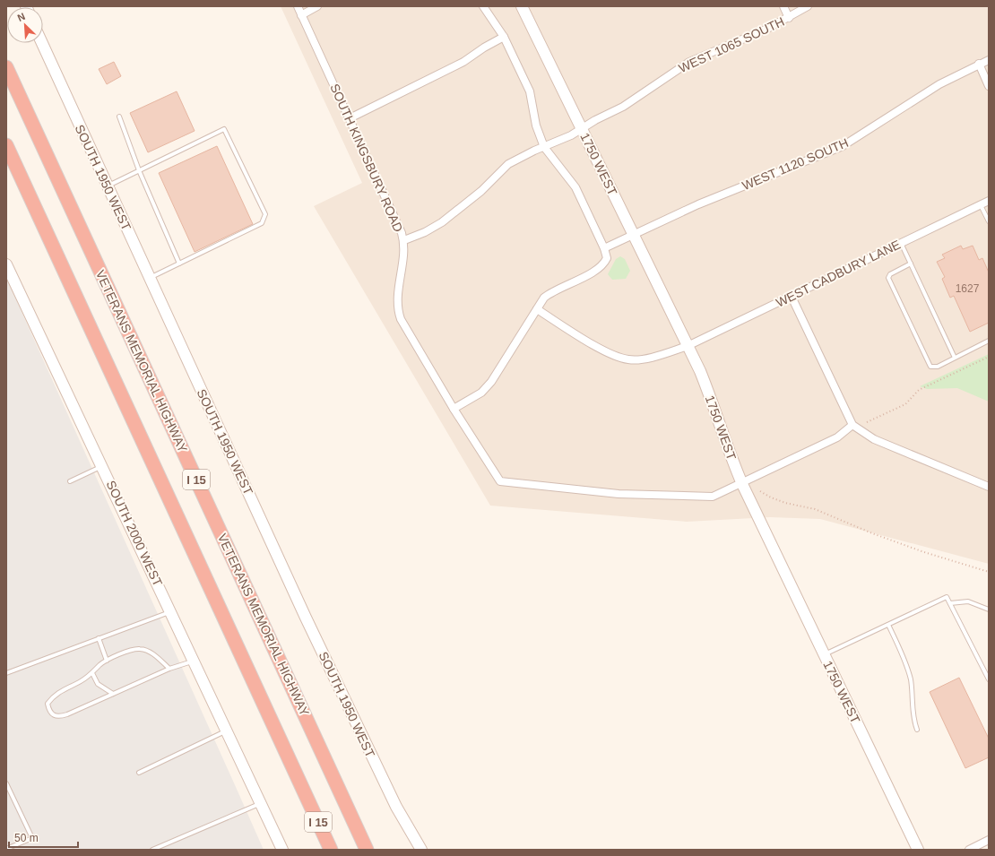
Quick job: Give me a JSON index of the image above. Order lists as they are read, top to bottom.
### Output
{
  "streets": {
    "highway": ["VETERANS MEMORIAL HIGHWAY", "I 15"],
    "street": [
      "WEST 1065 SOUTH",
      "SOUTH KINGSBURY ROAD",
      "1750 WEST",
      "WEST 1120 SOUTH",
      "SOUTH 1950 WEST",
      "WEST CADBURY LANE",
      "SOUTH 2000 WEST"
    ]
  },
  "crossings": [
    ["WEST 1065 SOUTH", "SOUTH KINGSBURY ROAD"],
    ["WEST 1065 SOUTH", "1750 WEST"],
    ["SOUTH KINGSBURY ROAD", "1750 WEST"],
    ["1750 WEST", "WEST 1120 SOUTH"],
    ["1750 WEST", "WEST CADBURY LANE"]
  ],
  "house_numbers": ["1627"],
  "scale_bar": "50 m",
  "north": "top left"
}
